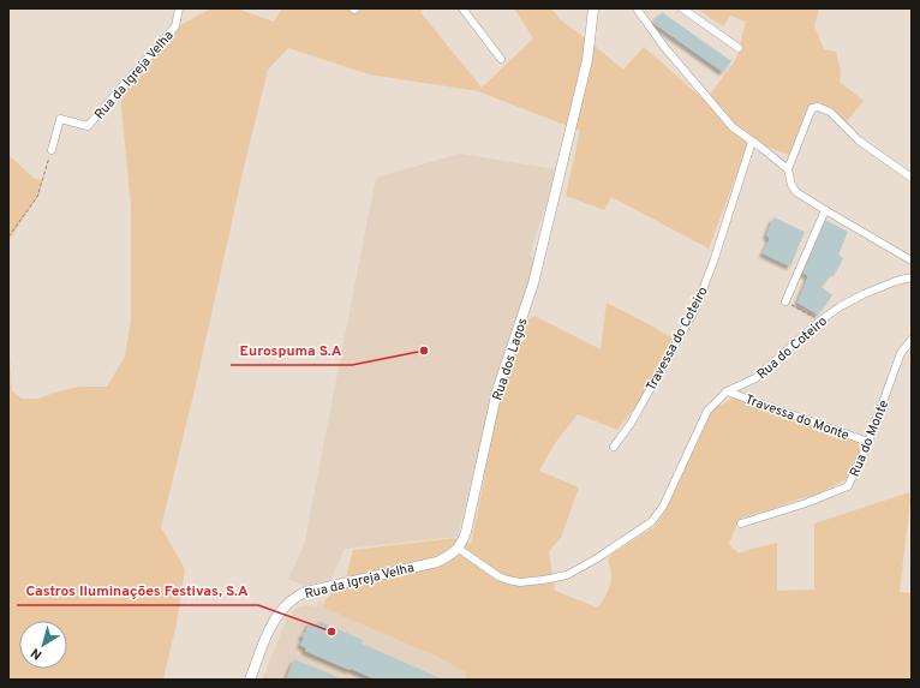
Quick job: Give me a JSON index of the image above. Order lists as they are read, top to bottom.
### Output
{
  "streets": {
    "street": [
      "Rua da Igreja Velha",
      "Travessa do Coteiro",
      "Rua do Coteiro",
      "Rua dos Lagos",
      "Travessa do Monte",
      "Rua do Monte"
    ]
  },
  "crossings": [
    ["Rua da Igreja Velha", "Rua do Coteiro"],
    ["Rua da Igreja Velha", "Rua dos Lagos"],
    ["Rua do Coteiro", "Rua dos Lagos"],
    ["Rua do Coteiro", "Travessa do Monte"],
    ["Travessa do Monte", "Rua do Monte"]
  ],
  "places": ["Eurospuma S.A", "Castros Iluminações Festivas, S.A"],
  "north": "bottom left"
}
